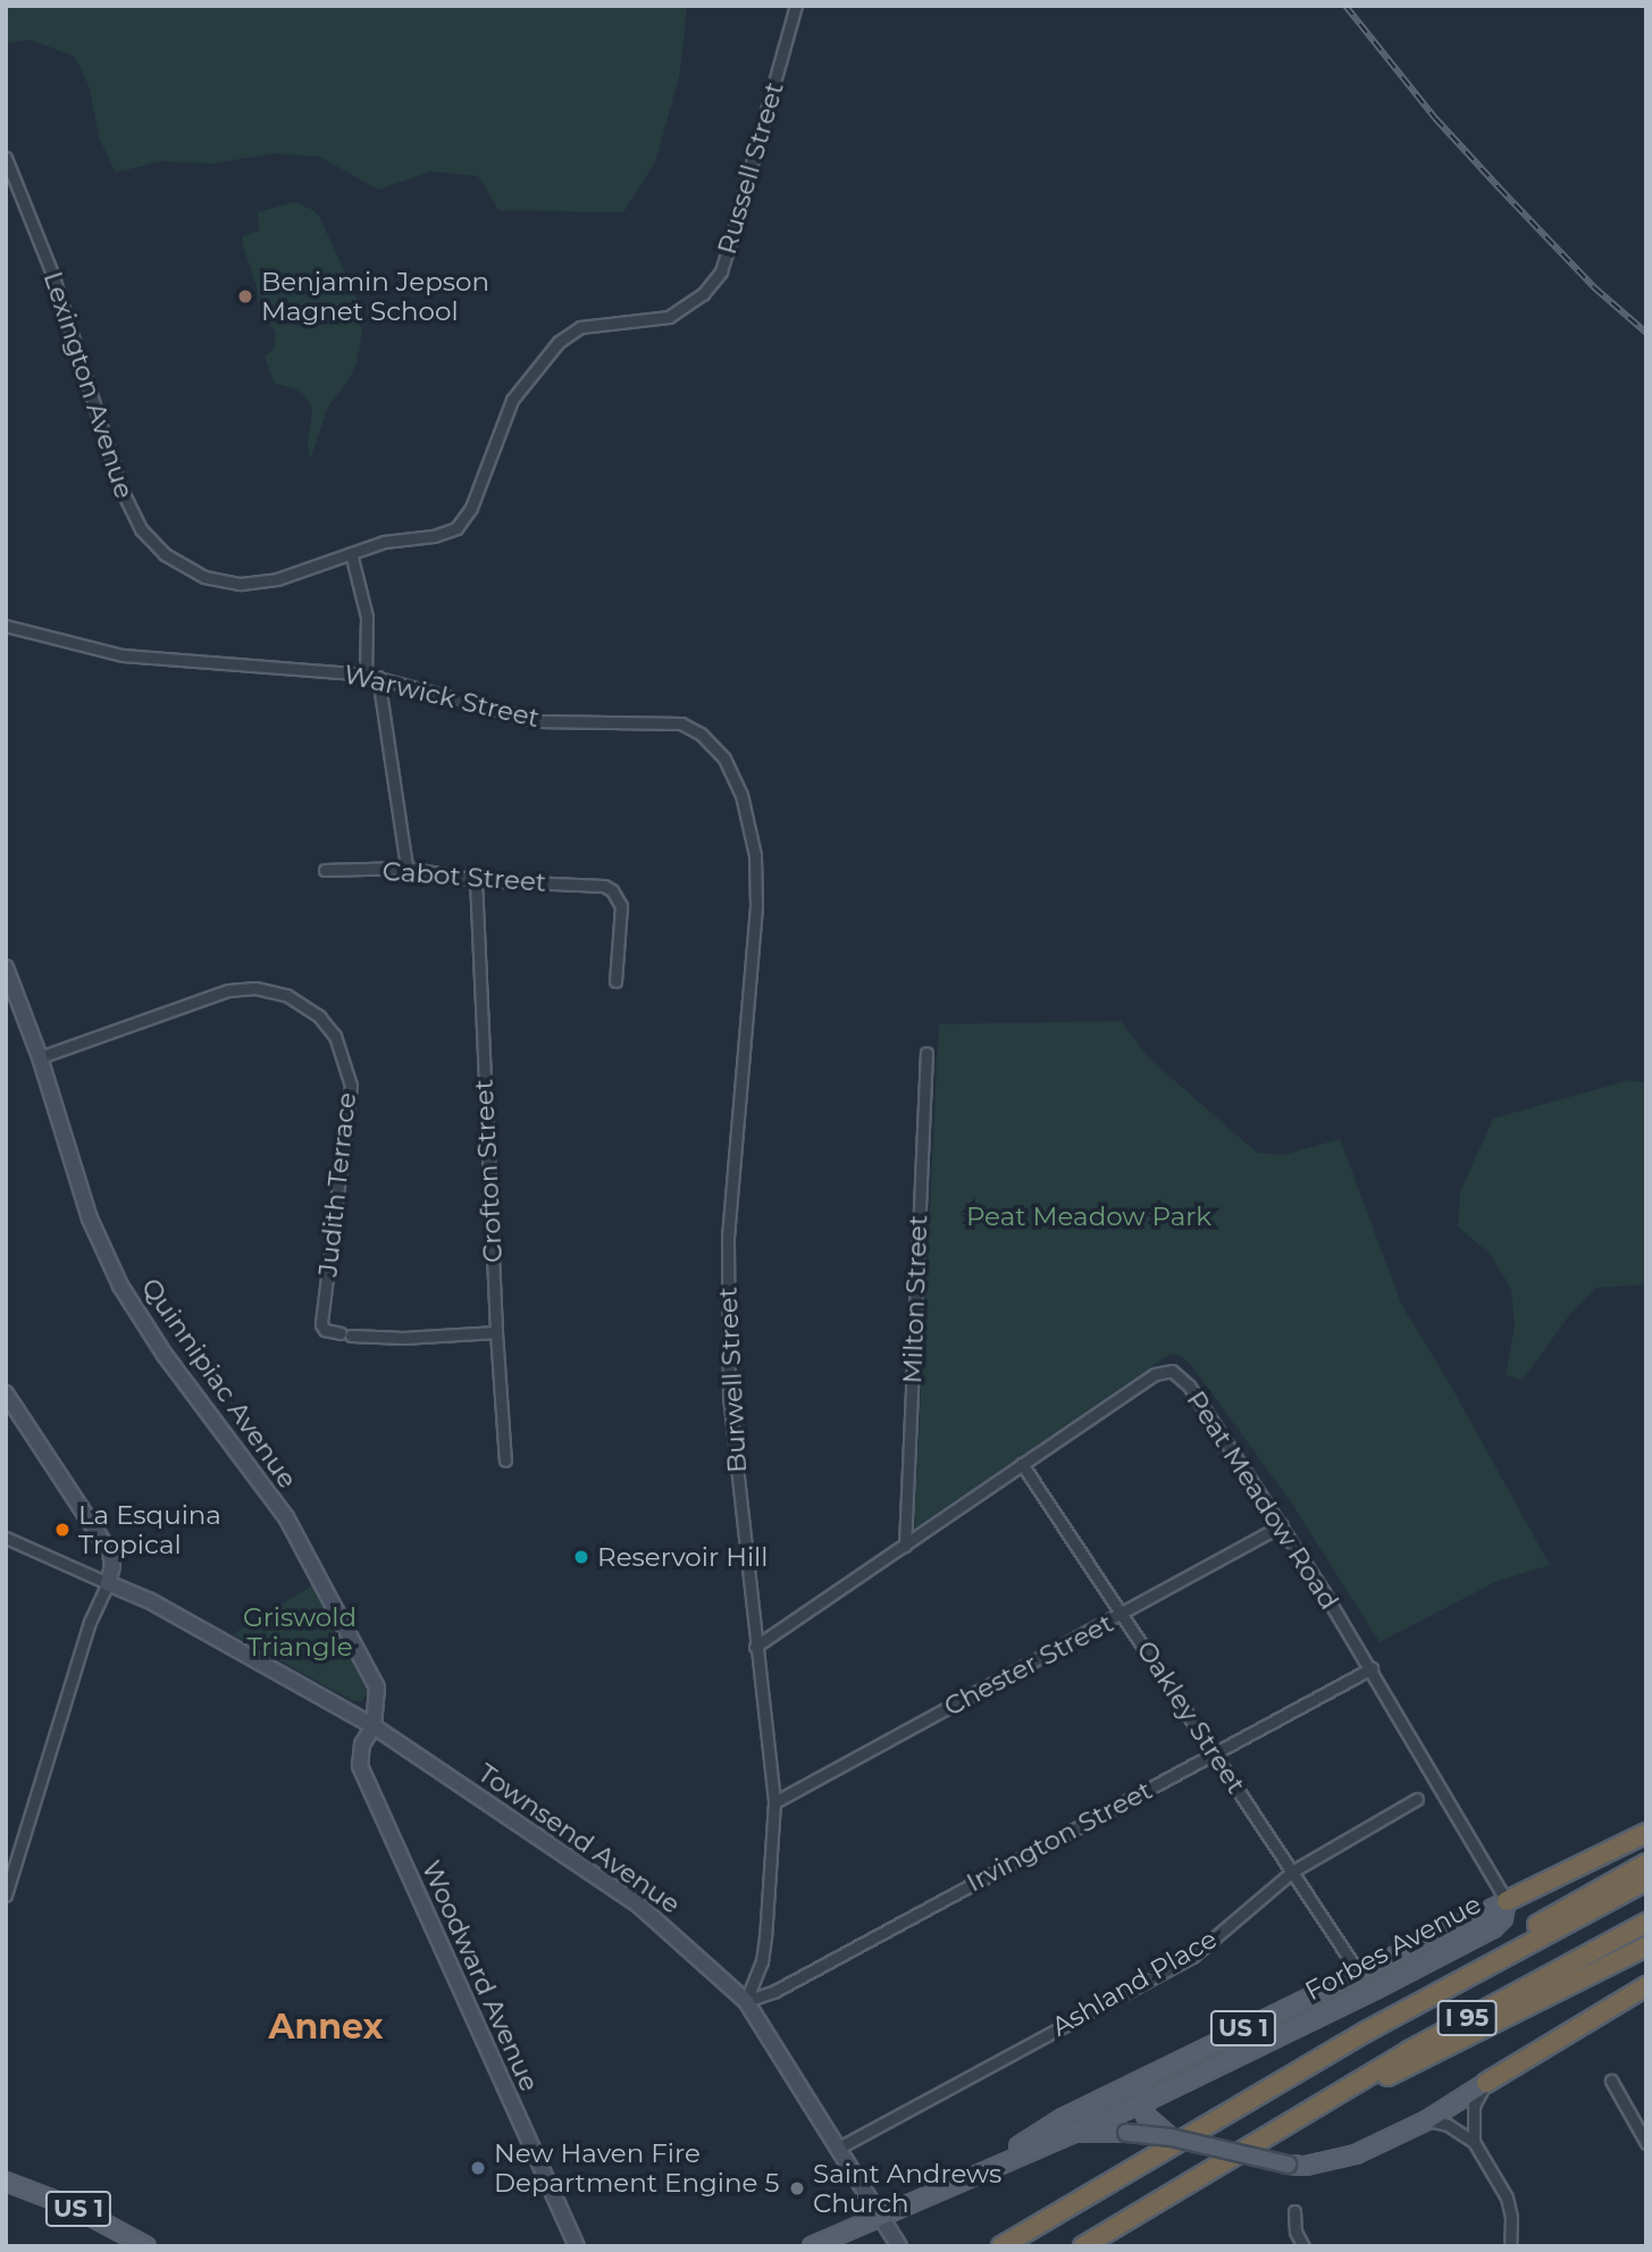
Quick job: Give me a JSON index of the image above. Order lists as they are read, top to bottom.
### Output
{
  "streets": {
    "highway": ["Forbes Avenue", "I 95", "US 1"],
    "main road": ["Quinnipiac Avenue", "Townsend Avenue", "Woodward Avenue"],
    "street": [
      "Russell Street",
      "Lexington Avenue",
      "Warwick Street",
      "Cabot Street",
      "Crofton Street",
      "Judith Terrace",
      "Milton Street",
      "Burwell Street",
      "Peat Meadow Road",
      "Chester Street",
      "Oakley Street",
      "Irvington Street",
      "Ashland Place"
    ]
  },
  "crossings": [
    ["Russell Street", "Lexington Avenue"],
    ["Warwick Street", "Burwell Street"],
    ["Cabot Street", "Crofton Street"],
    ["Crofton Street", "Judith Terrace"],
    ["Judith Terrace", "Quinnipiac Avenue"],
    ["Milton Street", "Peat Meadow Road"],
    ["Burwell Street", "Peat Meadow Road"],
    ["Burwell Street", "Chester Street"],
    ["Burwell Street", "Irvington Street"],
    ["Burwell Street", "Townsend Avenue"],
    ["Quinnipiac Avenue", "Townsend Avenue"],
    ["Quinnipiac Avenue", "Woodward Avenue"],
    ["Peat Meadow Road", "Chester Street"],
    ["Peat Meadow Road", "Oakley Street"],
    ["Peat Meadow Road", "Irvington Street"],
    ["Peat Meadow Road", "Forbes Avenue"],
    ["Chester Street", "Oakley Street"],
    ["Oakley Street", "Irvington Street"],
    ["Oakley Street", "Forbes Avenue"],
    ["Oakley Street", "Ashland Place"],
    ["Irvington Street", "Townsend Avenue"],
    ["Townsend Avenue", "Forbes Avenue"],
    ["Townsend Avenue", "Woodward Avenue"],
    ["Townsend Avenue", "Ashland Place"],
    ["Forbes Avenue", "US 1"]
  ],
  "districts": ["Annex"],
  "parks": ["Peat Meadow Park", "Griswold Triangle"],
  "places": [
    "Benjamin Jepson Magnet School",
    "La Esquina Tropical",
    "Reservoir Hill",
    "New Haven Fire Department Engine 5",
    "Saint Andrews Church"
  ]
}
